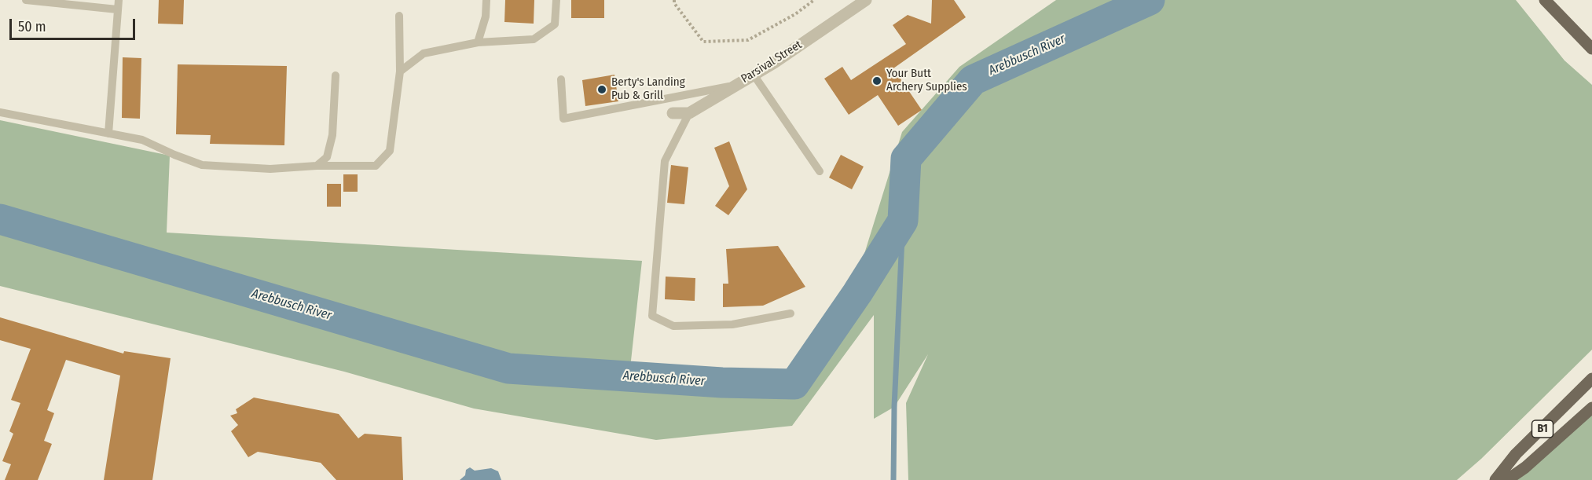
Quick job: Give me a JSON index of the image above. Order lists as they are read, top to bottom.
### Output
{
  "streets": {
    "main road": ["B1"],
    "street": ["Parsival Street"]
  },
  "water": ["Arebbusch River"],
  "places": ["Your Butt Archery Supplies", "Berty's Landing Pub & Grill"],
  "scale_bar": "50 m"
}
